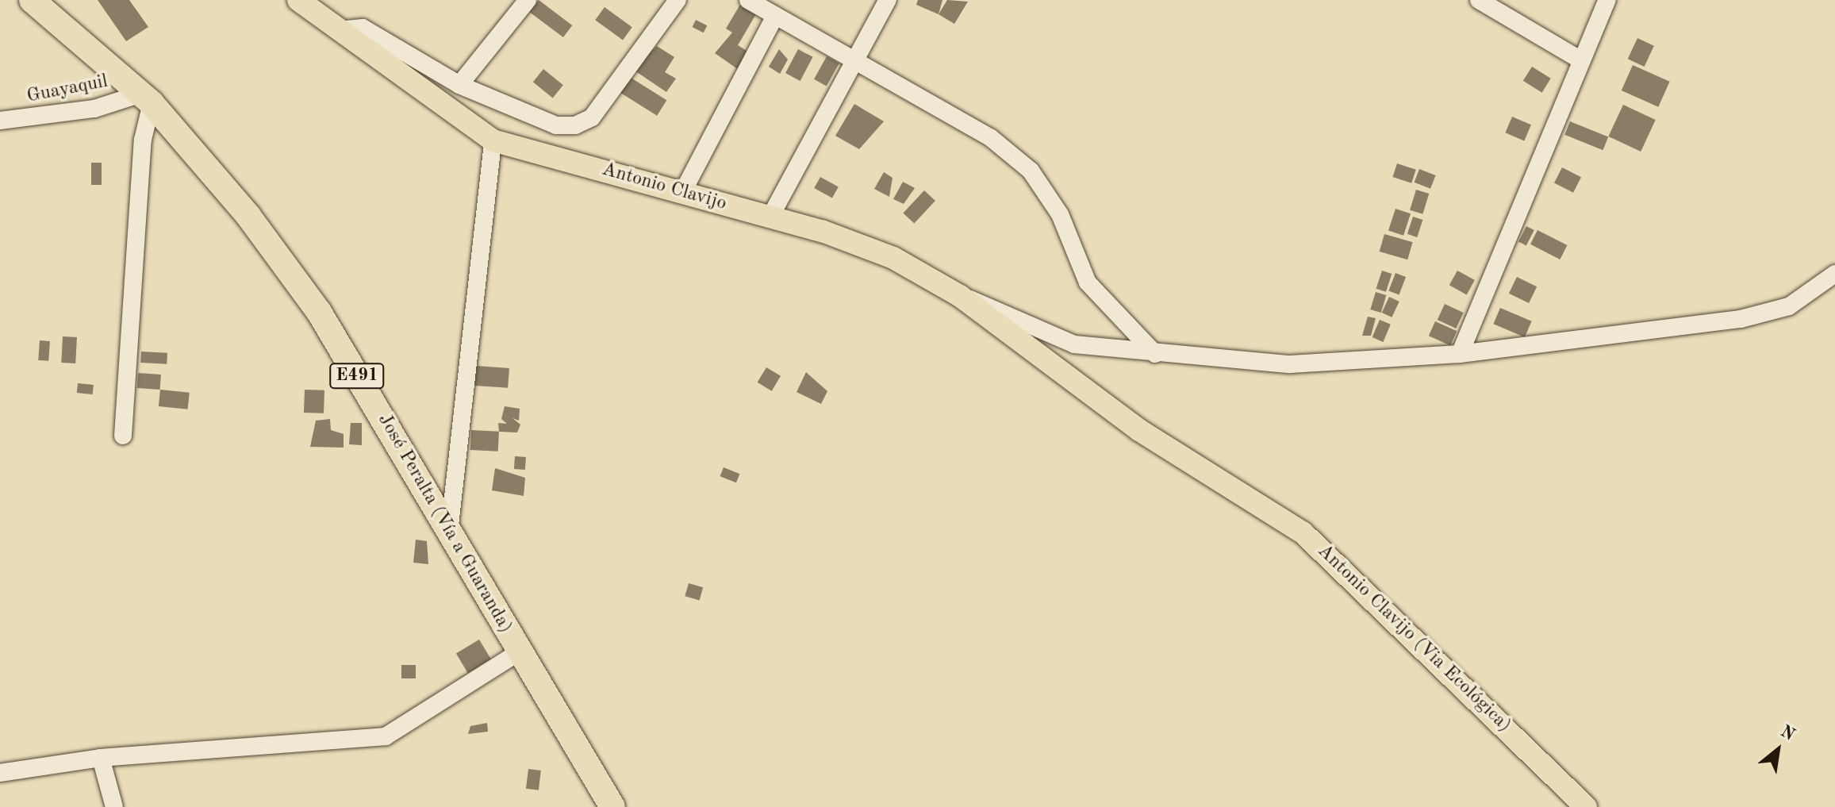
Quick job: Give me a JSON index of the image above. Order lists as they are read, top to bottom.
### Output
{
  "streets": {
    "highway": ["E491", "José Peralta (Vía a Guaranda)"],
    "main road": ["Antonio Clavijo", "Antonio Clavijo (Via Ecológica)"],
    "street": ["Guayaquil"]
  },
  "crossings": [
    ["Guayaquil", "José Peralta (Vía a Guaranda)"],
    ["Antonio Clavijo", "Antonio Clavijo (Via Ecológica)"]
  ],
  "north": "top right"
}
